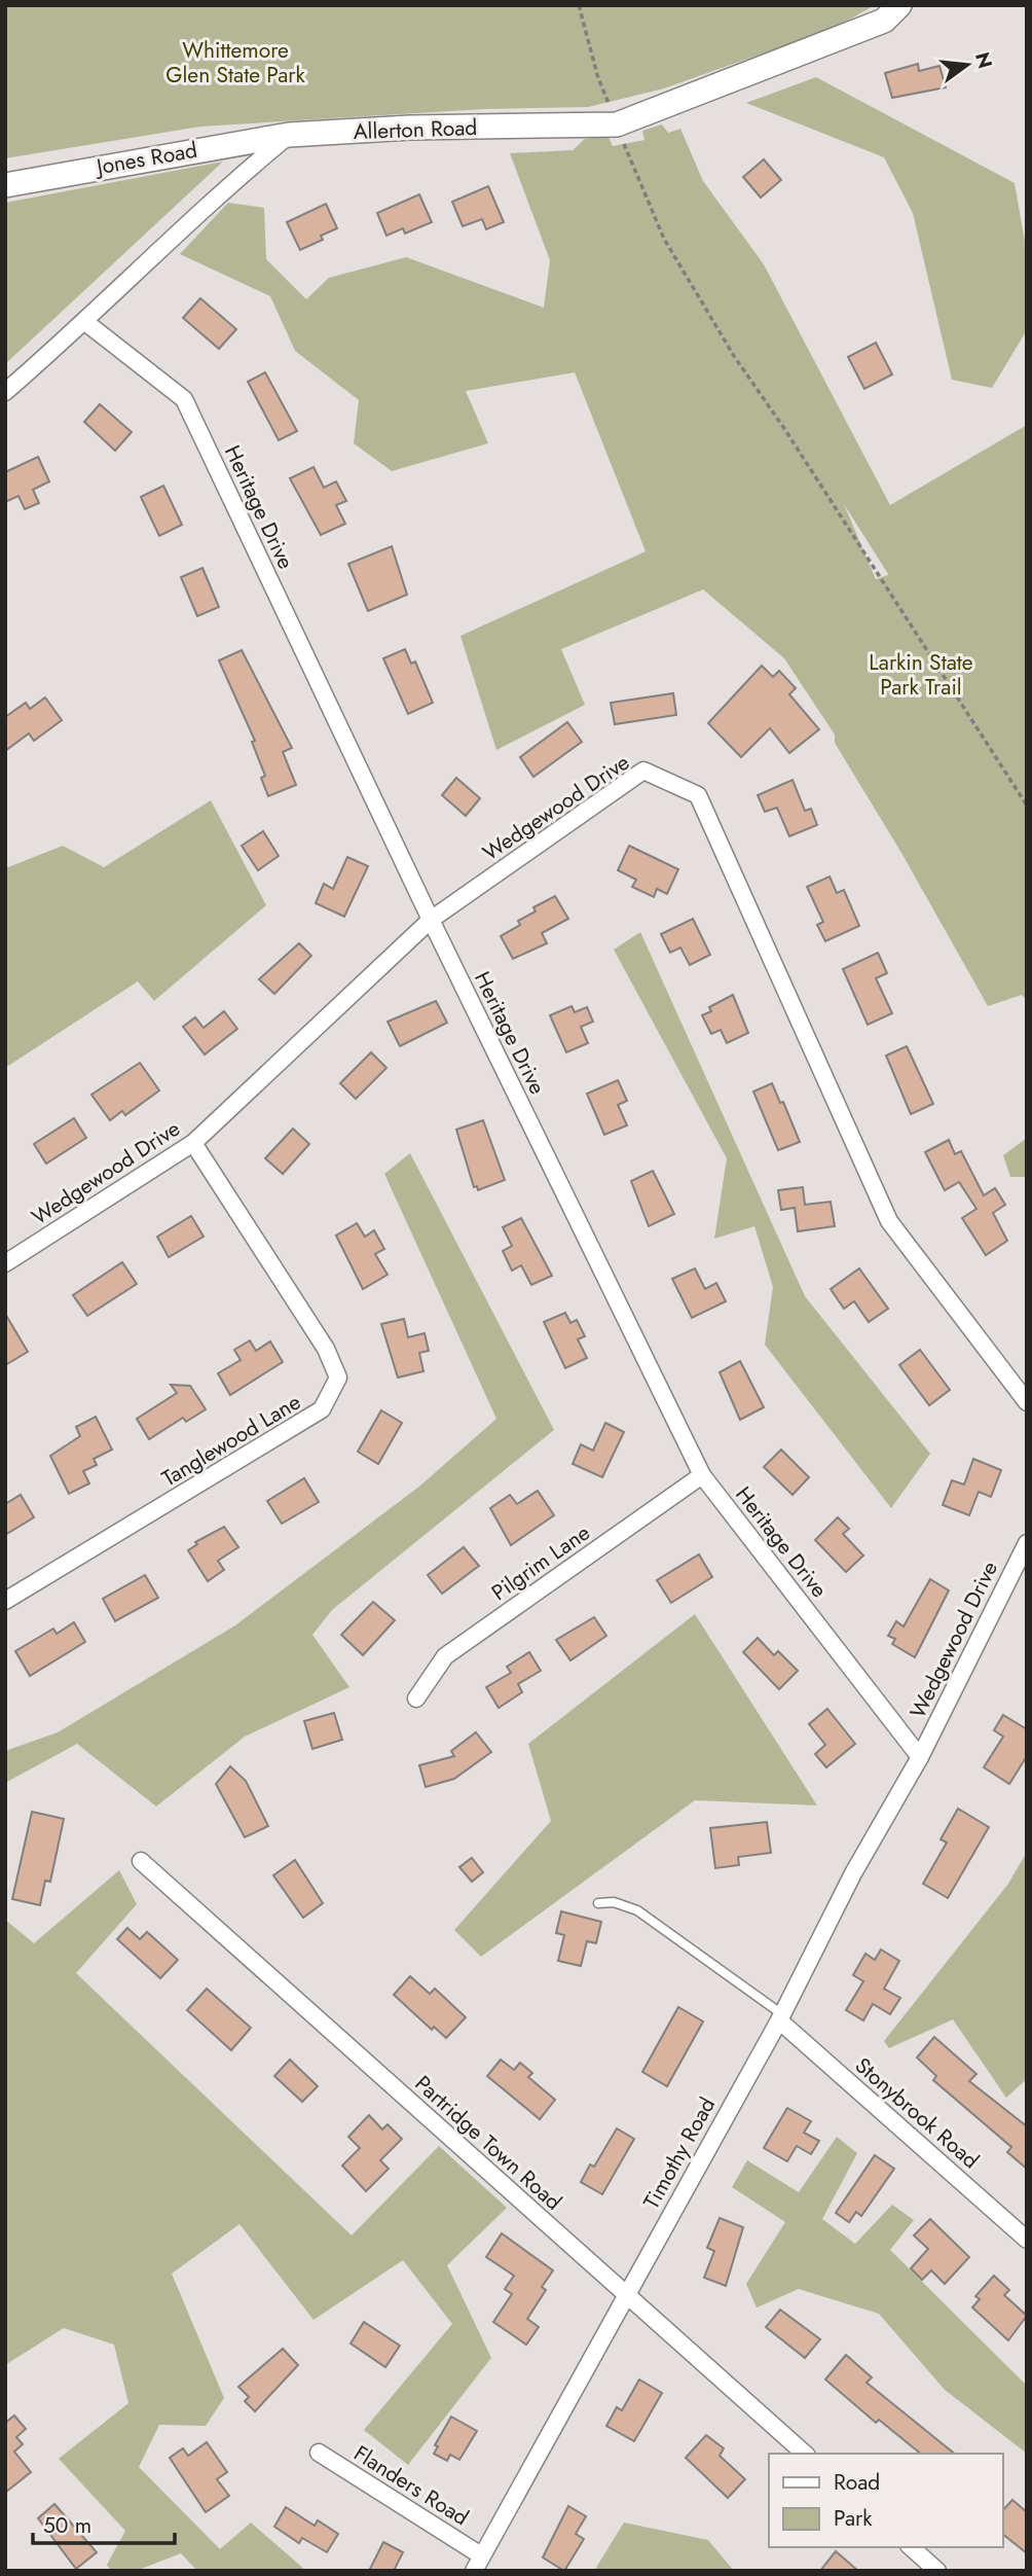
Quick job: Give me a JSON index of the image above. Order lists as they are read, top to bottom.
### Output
{
  "streets": {
    "street": [
      "Allerton Road",
      "Jones Road",
      "Heritage Drive",
      "Wedgewood Drive",
      "Tanglewood Lane",
      "Pilgrim Lane",
      "Stonybrook Road",
      "Partridge Town Road",
      "Timothy Road",
      "Flanders Road"
    ]
  },
  "crossings": [
    ["Allerton Road", "Jones Road"],
    ["Heritage Drive", "Wedgewood Drive"],
    ["Heritage Drive", "Pilgrim Lane"],
    ["Heritage Drive", "Timothy Road"],
    ["Wedgewood Drive", "Tanglewood Lane"],
    ["Wedgewood Drive", "Timothy Road"],
    ["Stonybrook Road", "Timothy Road"],
    ["Partridge Town Road", "Timothy Road"],
    ["Timothy Road", "Flanders Road"]
  ],
  "parks": ["Whittemore Glen State Park", "Larkin State Park Trail"],
  "legend": ["Road", "Park"],
  "scale_bar": "50 m",
  "north": "right"
}
